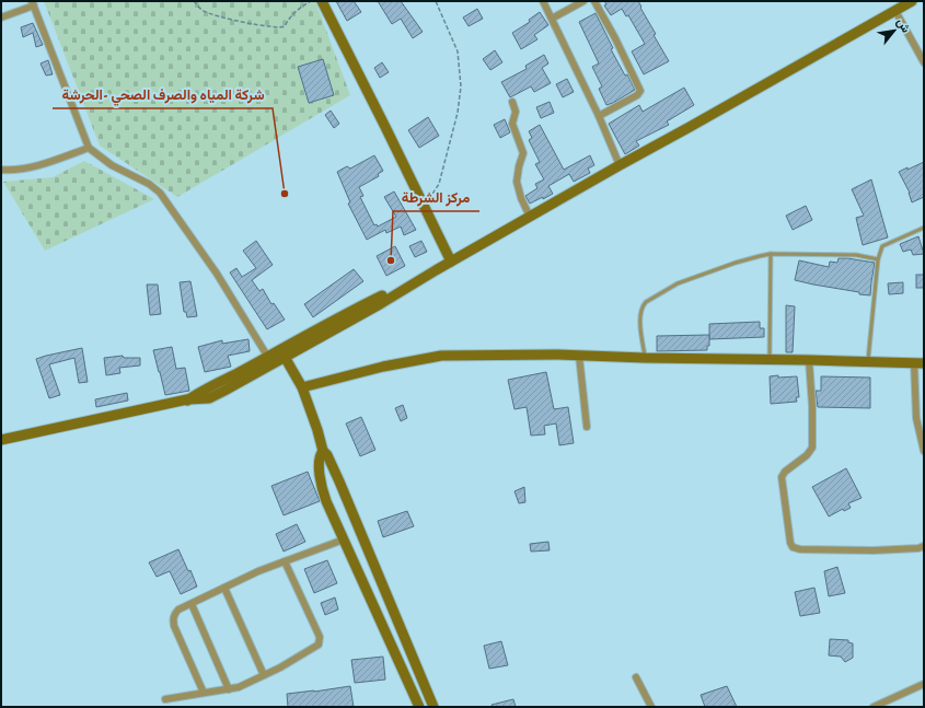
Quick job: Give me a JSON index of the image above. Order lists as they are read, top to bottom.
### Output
{
  "places": ["شركة المياه والصرف الصحي -الحرشة", "مركز الشرطة"],
  "north": "top right"
}
